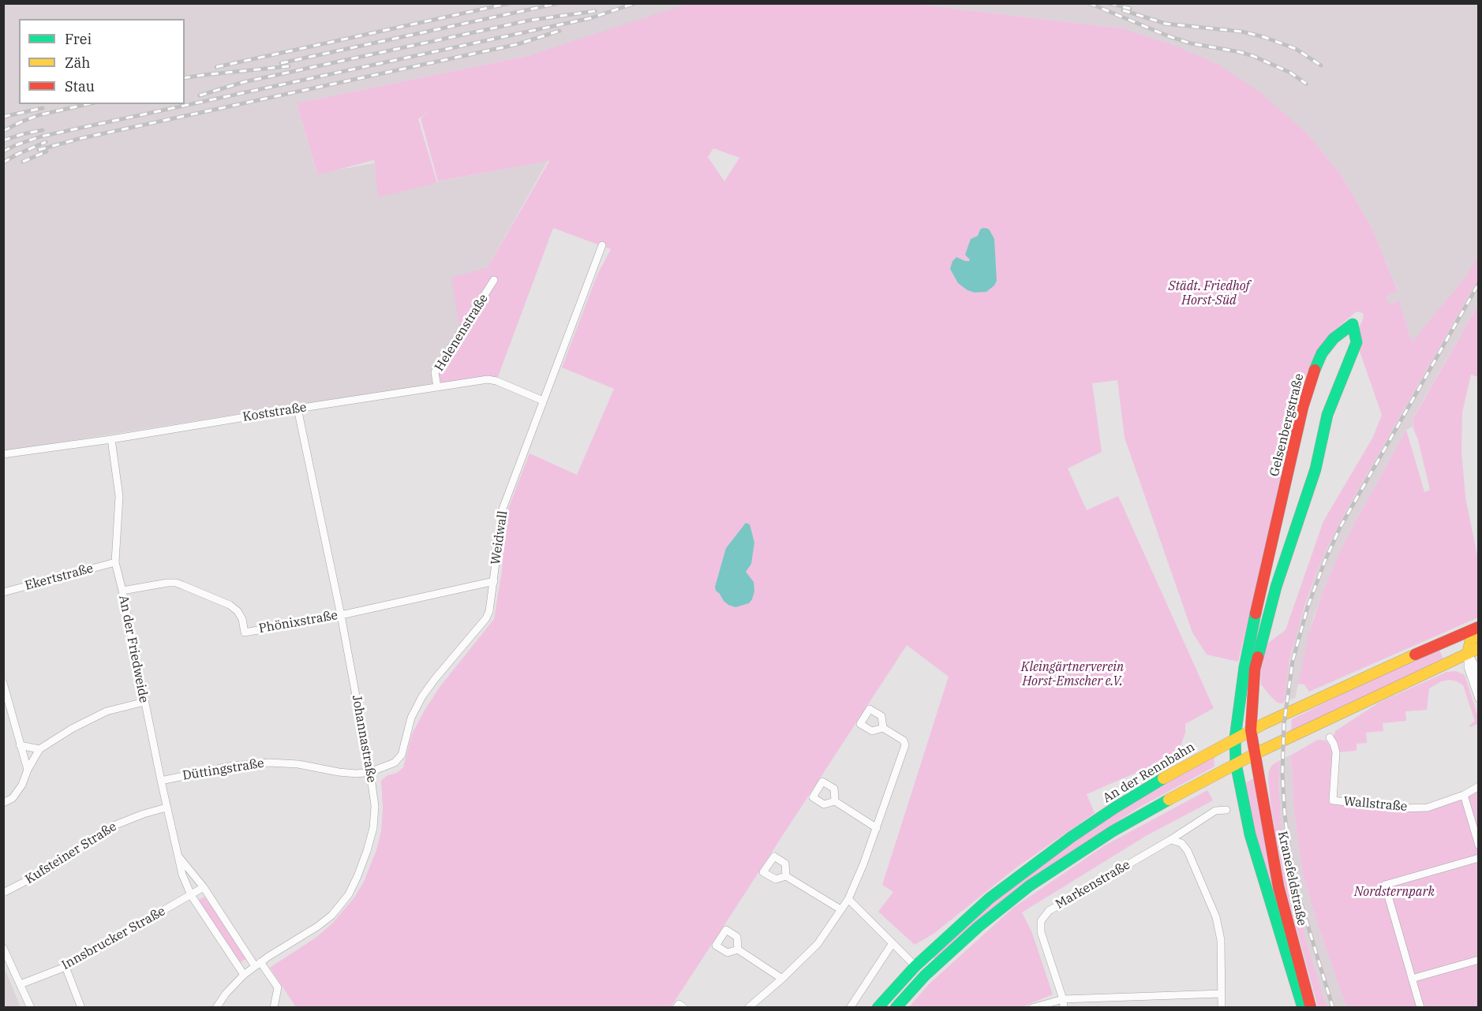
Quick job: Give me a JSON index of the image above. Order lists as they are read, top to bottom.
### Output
{
  "streets": {
    "street": [
      "Helenenstraße",
      "Koststraße",
      "Gelsenbergstraße",
      "Weidwall",
      "Ekertstraße",
      "Phönixstraße",
      "An der Friedweide",
      "Johannastraße",
      "Düttingstraße",
      "An der Rennbahn",
      "Wallstraße",
      "Kufsteiner Straße",
      "Kranefeldstraße",
      "Markenstraße",
      "Innsbrucker Straße"
    ]
  },
  "crossings": [
    ["Helenenstraße", "Koststraße"],
    ["Koststraße", "Weidwall"],
    ["Koststraße", "An der Friedweide"],
    ["Koststraße", "Johannastraße"],
    ["Gelsenbergstraße", "An der Rennbahn"],
    ["Gelsenbergstraße", "Kranefeldstraße"],
    ["Weidwall", "Phönixstraße"],
    ["Weidwall", "Johannastraße"],
    ["Weidwall", "Düttingstraße"],
    ["Ekertstraße", "An der Friedweide"],
    ["Phönixstraße", "An der Friedweide"],
    ["Phönixstraße", "Johannastraße"],
    ["An der Friedweide", "Johannastraße"],
    ["An der Friedweide", "Düttingstraße"],
    ["An der Friedweide", "Kufsteiner Straße"],
    ["An der Friedweide", "Innsbrucker Straße"],
    ["Johannastraße", "Düttingstraße"],
    ["An der Rennbahn", "Kranefeldstraße"]
  ],
  "parks": ["Städt. Friedhof Horst-Süd", "Kleingärtnerverein Horst-Emscher e.V.", "Nordsternpark"],
  "legend": ["Frei", "Zäh", "Stau"]
}
